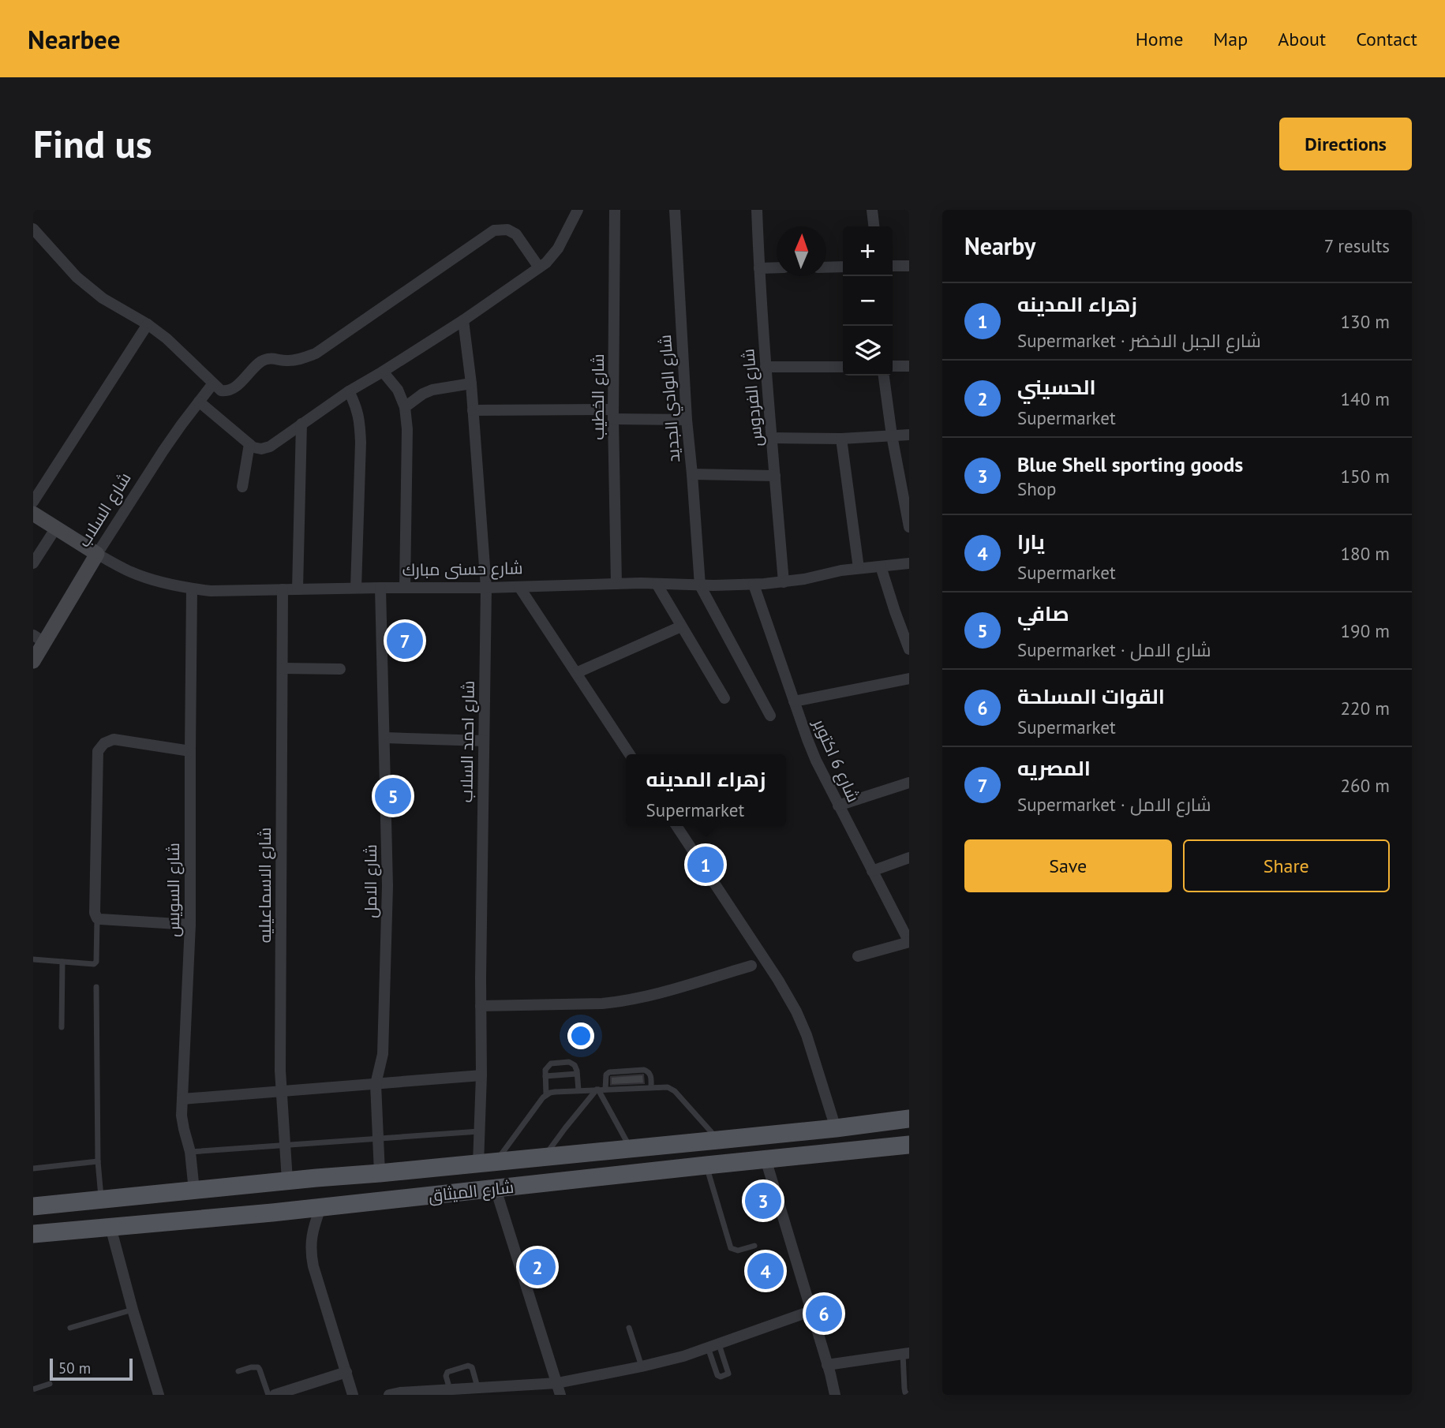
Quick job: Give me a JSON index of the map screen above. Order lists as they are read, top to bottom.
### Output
{
  "streets": {
    "main road": ["شارع الميثاق"],
    "street": [
      "شارع الخطيب",
      "شارع الفردوس",
      "شارع الوادي الجديد",
      "شارع السلاب",
      "شارع حسنى مبارك",
      "شارع احمد السلاب",
      "شارع 6 اكتوبر",
      "شارع الامل",
      "شارع الاسماعيليه",
      "شارع السويس"
    ]
  },
  "crossings": [
    ["شارع الخطيب", "شارع حسنى مبارك"],
    ["شارع الفردوس", "شارع حسنى مبارك"],
    ["شارع الوادي الجديد", "شارع حسنى مبارك"],
    ["شارع السلاب", "شارع حسنى مبارك"],
    ["شارع حسنى مبارك", "شارع احمد السلاب"],
    ["شارع حسنى مبارك", "شارع 6 اكتوبر"],
    ["شارع حسنى مبارك", "شارع الامل"],
    ["شارع حسنى مبارك", "شارع الاسماعيليه"],
    ["شارع حسنى مبارك", "شارع السويس"],
    ["شارع احمد السلاب", "شارع الميثاق"],
    ["شارع الامل", "شارع الميثاق"],
    ["شارع الاسماعيليه", "شارع الميثاق"],
    ["شارع السويس", "شارع الميثاق"]
  ],
  "scale_bar": "50 m",
  "north": "top",
  "page": {
    "header": "Nearbee",
    "nav": [
      "Home",
      "Map",
      "About",
      "Contact"
    ],
    "buttons": [
      "Directions",
      ["Save", "Share"]
    ],
    "title": "Find us",
    "heading": ["Nearby", "7 results"],
    "map_buttons": ["+", "−"],
    "list": [
      {
        "mark": "1",
        "name": "زهراء المدينه",
        "note": "Supermarket · شارع الجبل الاخضر",
        "value": "130 m"
      },
      {
        "mark": "2",
        "name": "الحسيني",
        "note": "Supermarket",
        "value": "140 m"
      },
      {
        "mark": "3",
        "name": "Blue Shell sporting goods",
        "note": "Shop",
        "value": "150 m"
      },
      {
        "mark": "4",
        "name": "يارا",
        "note": "Supermarket",
        "value": "180 m"
      },
      {
        "mark": "5",
        "name": "صافي",
        "note": "Supermarket · شارع الامل",
        "value": "190 m"
      },
      {
        "mark": "6",
        "name": "القوات المسلحة",
        "note": "Supermarket",
        "value": "220 m"
      },
      {
        "mark": "7",
        "name": "المصريه",
        "note": "Supermarket · شارع الامل",
        "value": "260 m"
      }
    ],
    "pins": [
      "7",
      "5",
      "1",
      "3",
      "2",
      "4",
      "6"
    ],
    "popup": ["زهراء المدينه", "Supermarket"],
    "scale": "50 m"
  }
}
